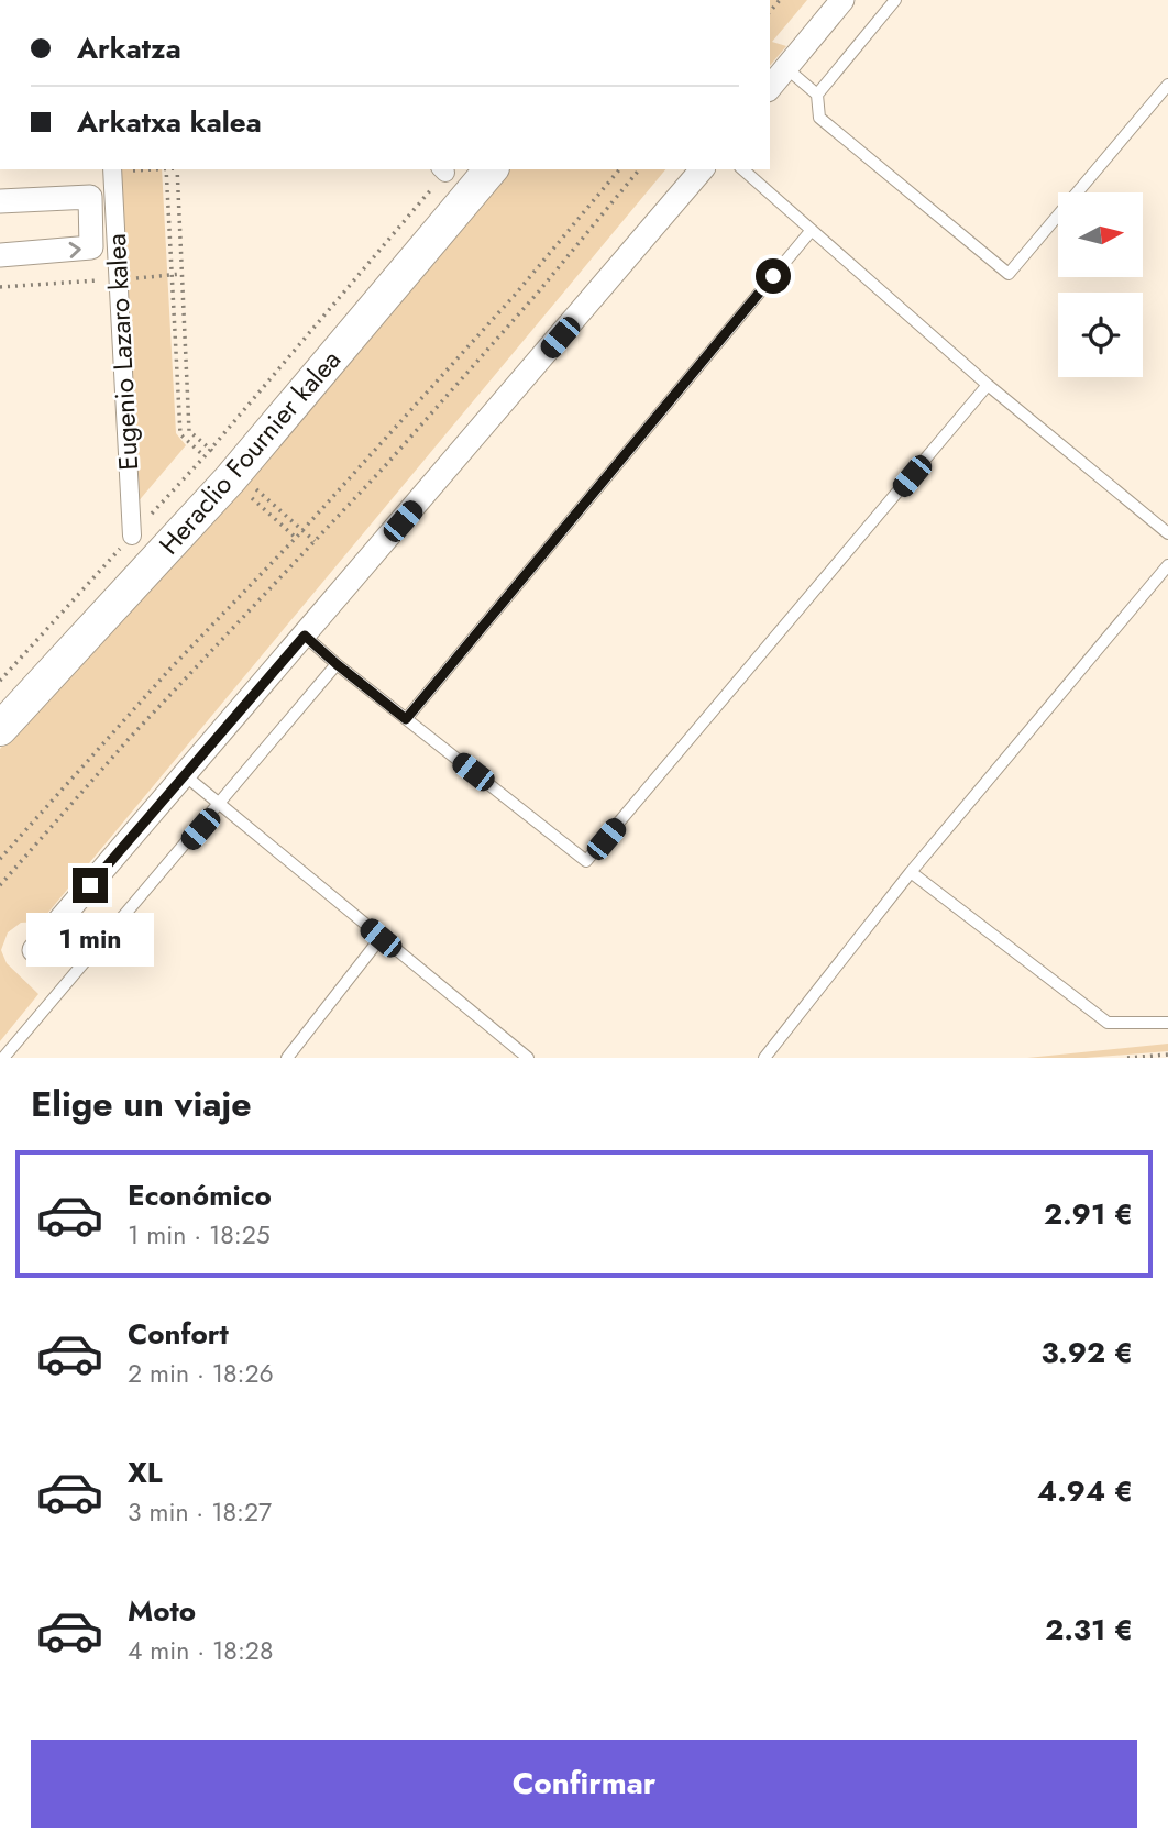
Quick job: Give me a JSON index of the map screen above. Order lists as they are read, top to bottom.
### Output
{
  "streets": {
    "main road": ["Heraclio Fournier kalea"],
    "street": ["Eugenio Lazaro kalea"]
  },
  "north": "right",
  "page": {
    "banner": ["Arkatza", "Arkatxa kalea"],
    "bubble": "1 min",
    "heading": "Elige un viaje",
    "list": [
      {
        "name": "Económico",
        "note": "1 min · 18:25",
        "value": "2.91 €"
      },
      {
        "name": "Confort",
        "note": "2 min · 18:26",
        "value": "3.92 €"
      },
      {
        "name": "XL",
        "note": "3 min · 18:27",
        "value": "4.94 €"
      },
      {
        "name": "Moto",
        "note": "4 min · 18:28",
        "value": "2.31 €"
      }
    ],
    "buttons": "Confirmar"
  }
}
